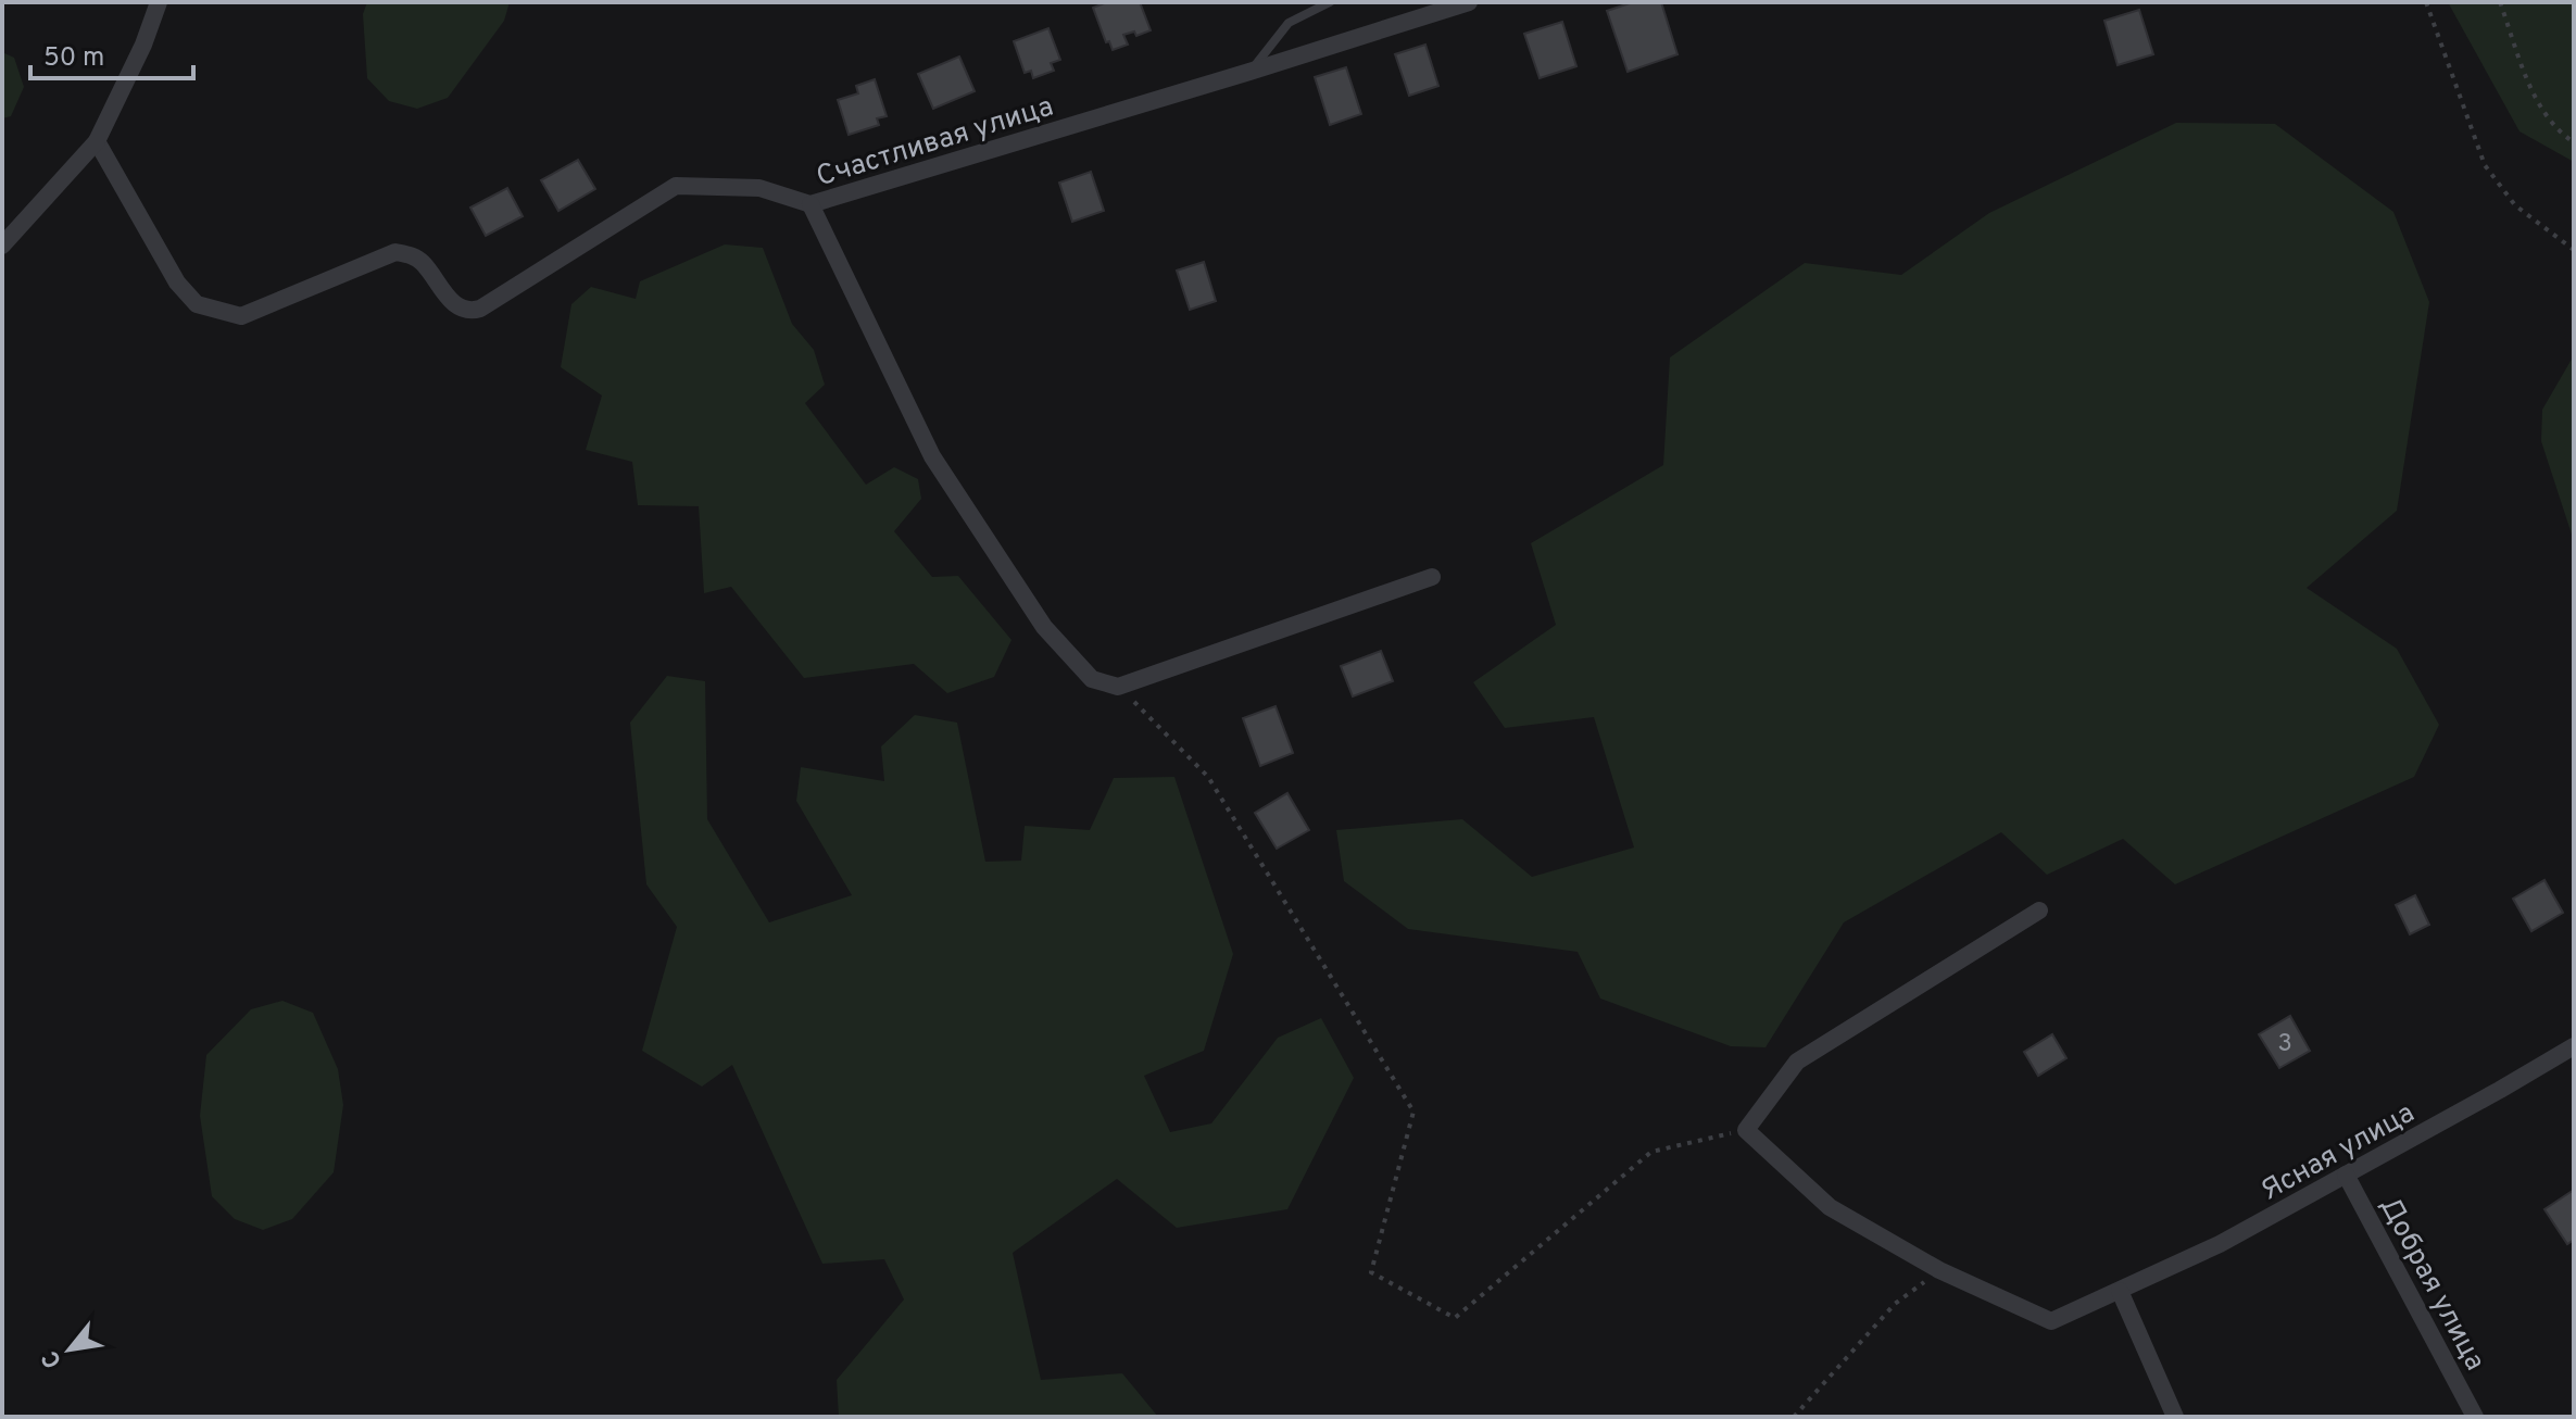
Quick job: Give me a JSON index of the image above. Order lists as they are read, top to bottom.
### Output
{
  "streets": {
    "street": ["Счастливая улица", "Ясная улица", "Добрая улица"]
  },
  "crossings": [
    ["Ясная улица", "Добрая улица"]
  ],
  "house_numbers": ["3"],
  "scale_bar": "50 m",
  "north": "bottom left"
}
